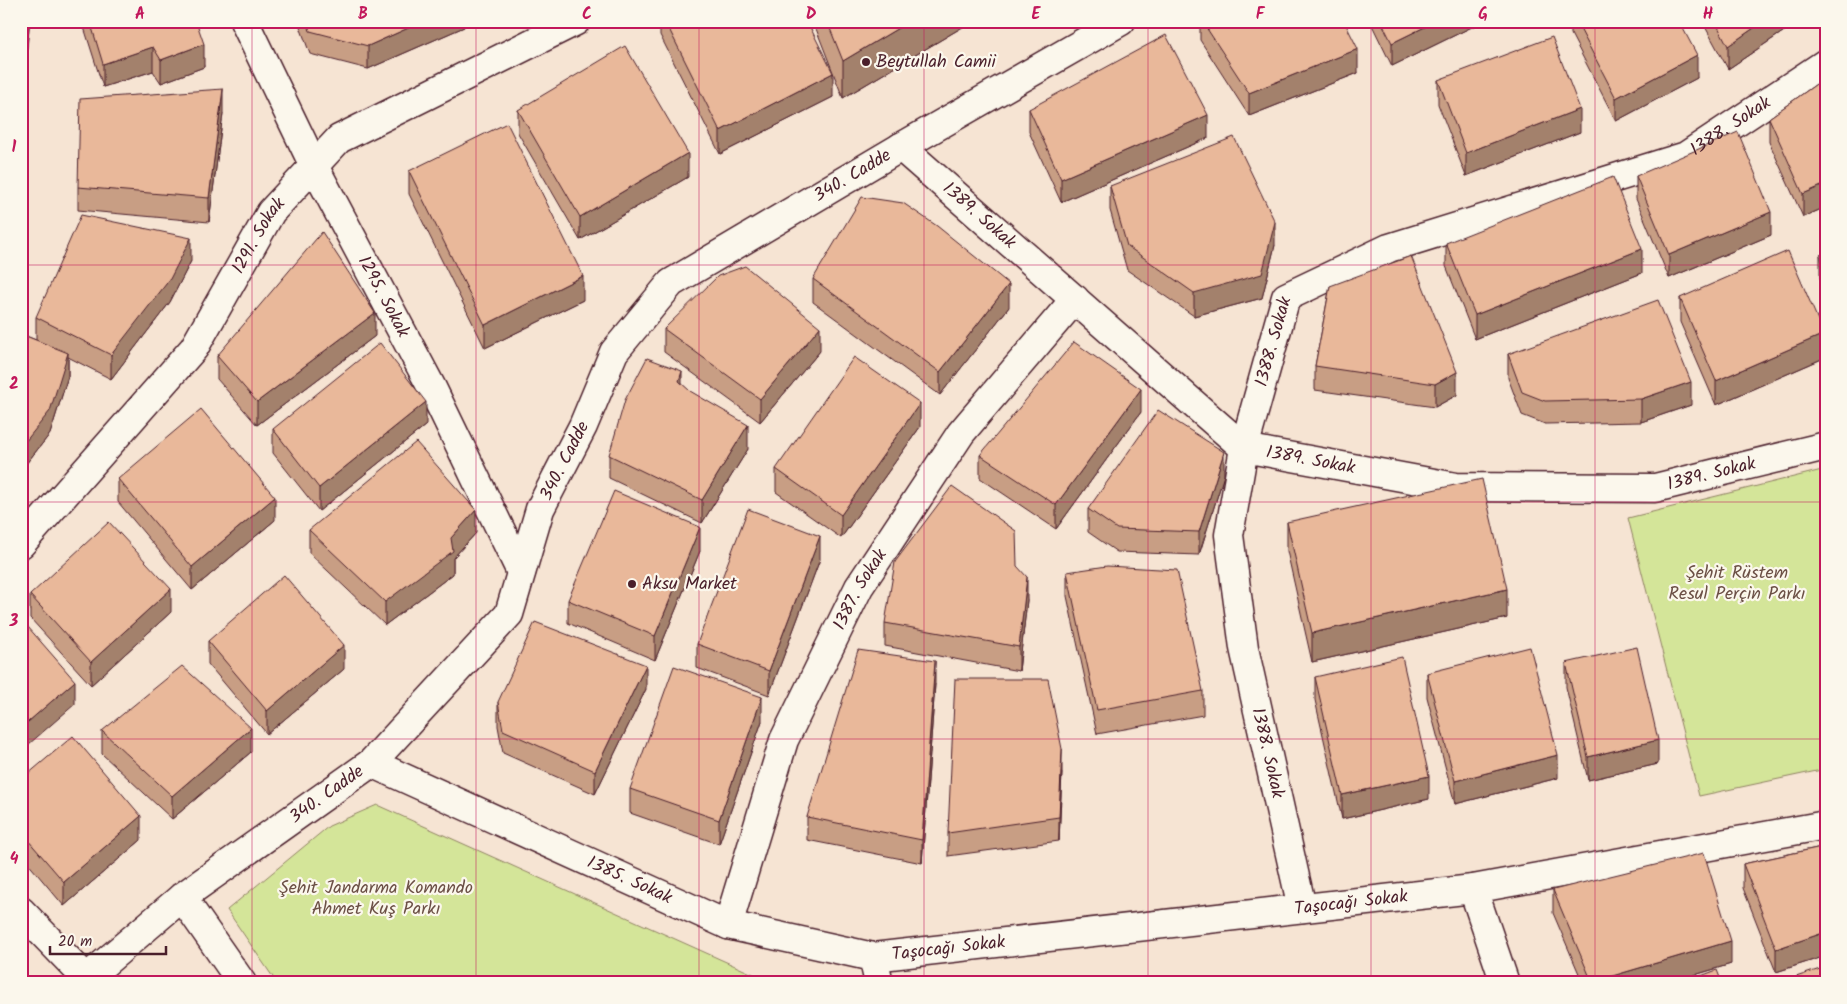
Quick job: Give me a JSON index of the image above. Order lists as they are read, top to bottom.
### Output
{
  "streets": {
    "street": [
      "1388. Sokak",
      "340. Cadde",
      "1389. Sokak",
      "1291. Sokak",
      "1295. Sokak",
      "1387. Sokak",
      "1385. Sokak",
      "Taşocağı Sokak"
    ]
  },
  "crossings": [
    ["1388. Sokak", "1389. Sokak"],
    ["1388. Sokak", "Taşocağı Sokak"],
    ["340. Cadde", "1389. Sokak"],
    ["340. Cadde", "1295. Sokak"],
    ["340. Cadde", "1385. Sokak"],
    ["1389. Sokak", "1387. Sokak"],
    ["1291. Sokak", "1295. Sokak"],
    ["1387. Sokak", "1385. Sokak"],
    ["1385. Sokak", "Taşocağı Sokak"]
  ],
  "parks": ["Şehit Rüstem Resul Perçin Parkı", "Şehit Jandarma Komando Ahmet Kuş Parkı"],
  "places": ["Beytullah Camii", "Aksu Market"],
  "scale_bar": "20 m",
  "grid": {
    "columns": [
      "A",
      "B",
      "C",
      "D",
      "E",
      "F",
      "G",
      "H"
    ],
    "rows": [
      "1",
      "2",
      "3",
      "4"
    ]
  }
}
